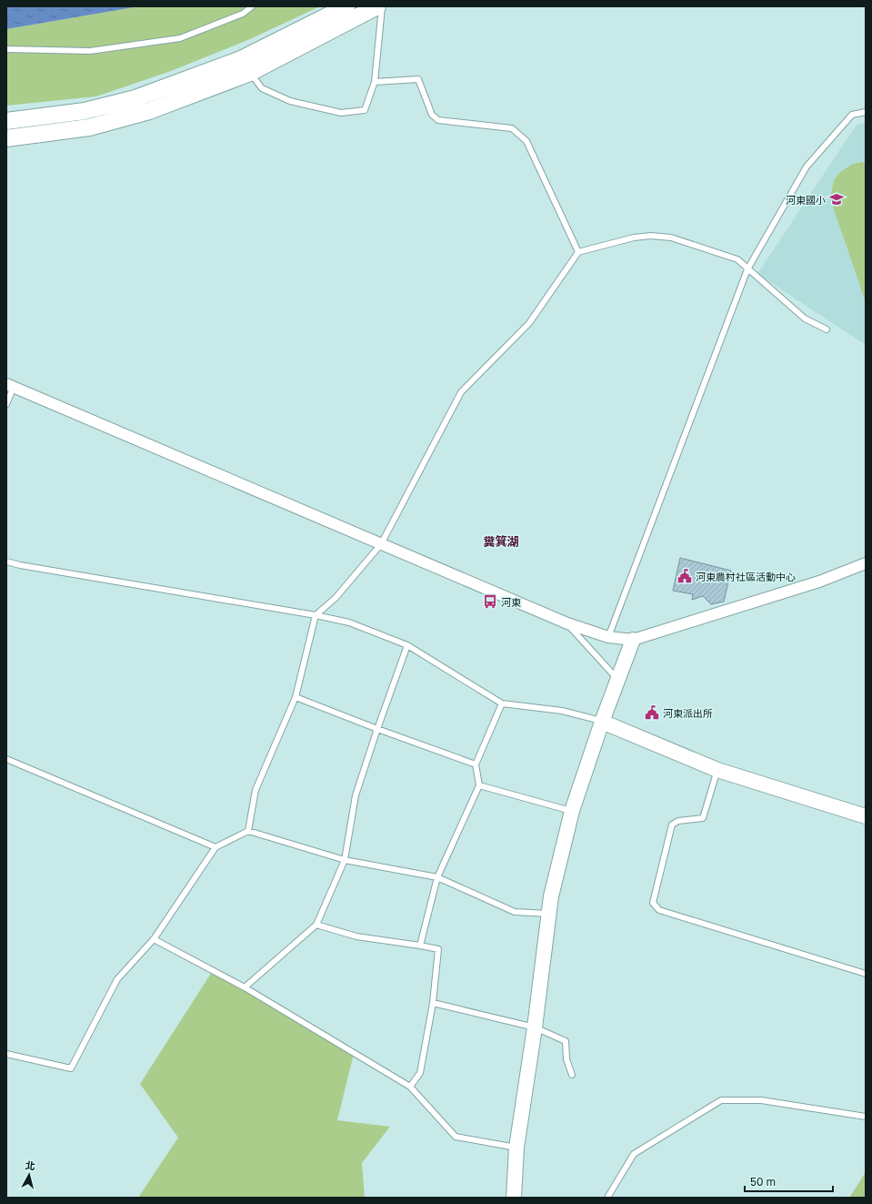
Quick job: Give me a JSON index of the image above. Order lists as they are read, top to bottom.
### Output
{
  "districts": ["糞箕湖"],
  "places": {
    "school or university": ["河東國小"],
    "public building": ["河東農村社區活動中心", "河東派出所"],
    "bus stop": ["河東"]
  },
  "scale_bar": "50 m",
  "north": "top"
}
